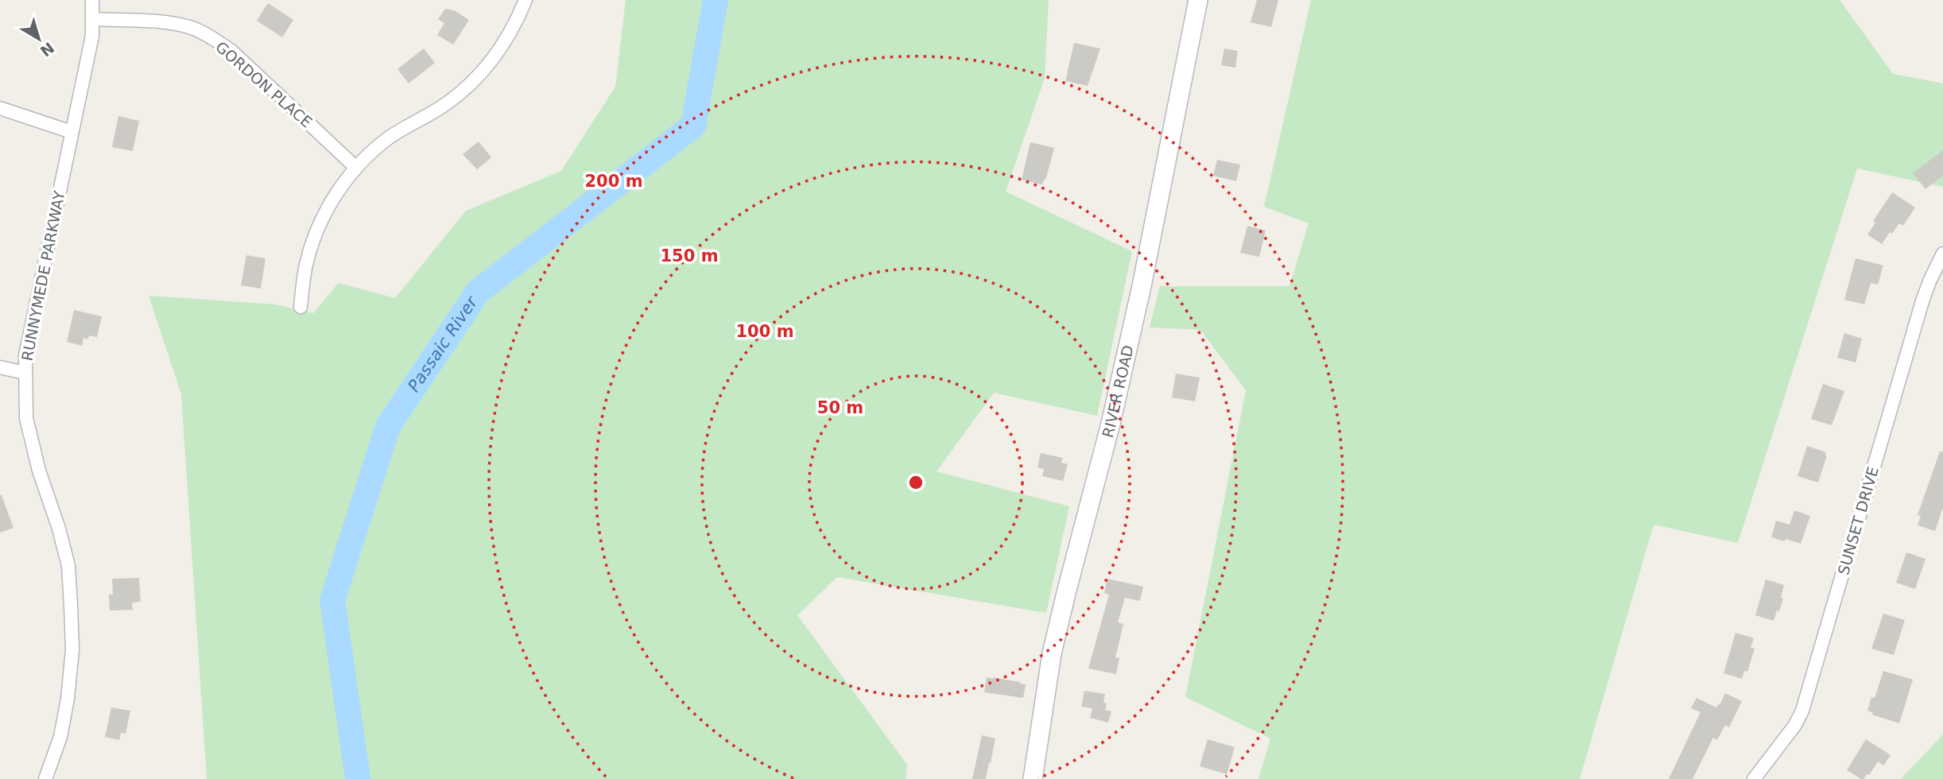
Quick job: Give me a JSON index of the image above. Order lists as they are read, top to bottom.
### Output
{
  "streets": {
    "street": [
      "GORDON PLACE",
      "RUNNYMEDE PARKWAY",
      "RIVER ROAD",
      "SUNSET DRIVE"
    ]
  },
  "crossings": [
    ["GORDON PLACE", "RUNNYMEDE PARKWAY"]
  ],
  "water": ["Passaic River"],
  "north": "bottom right",
  "rings": [
    "200 m",
    "150 m",
    "100 m",
    "50 m"
  ]
}
